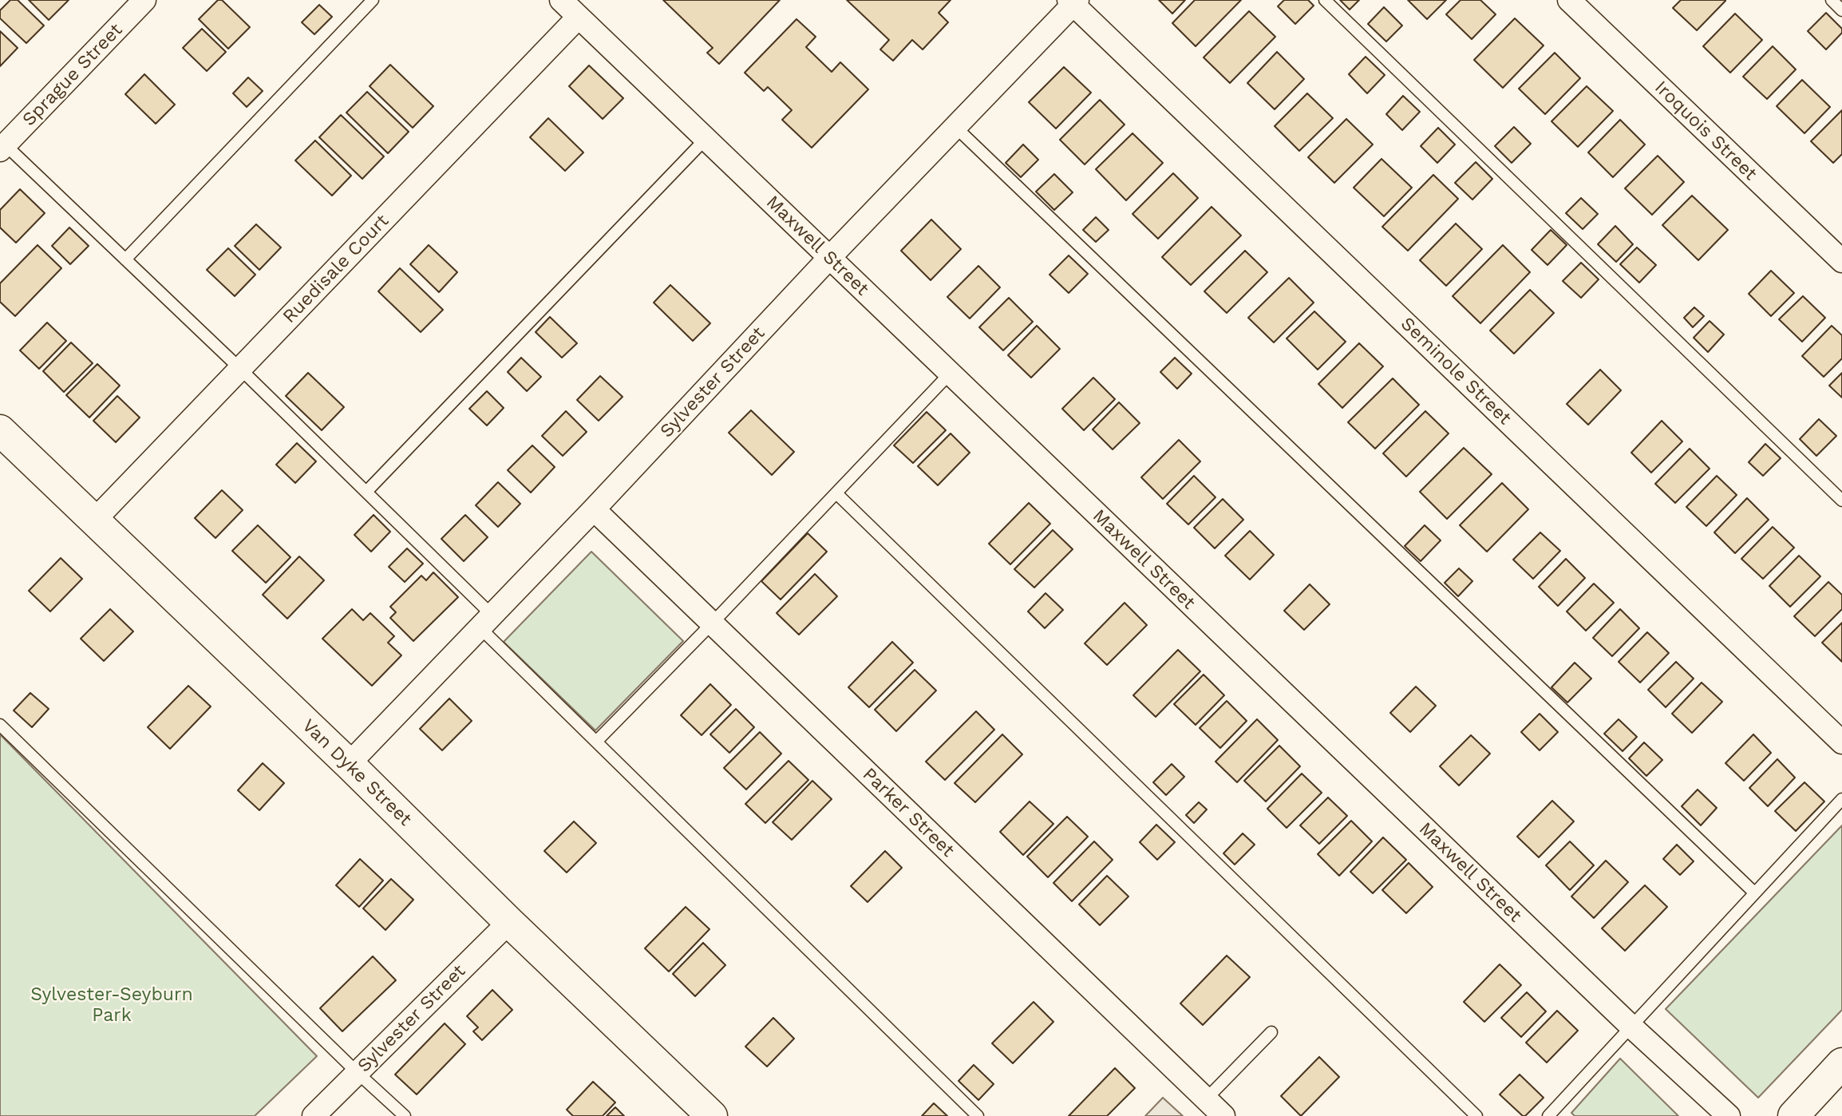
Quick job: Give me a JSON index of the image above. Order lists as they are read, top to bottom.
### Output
{
  "streets": {
    "main road": ["Van Dyke Street"],
    "street": [
      "Sprague Street",
      "Iroquois Street",
      "Maxwell Street",
      "Ruedisale Court",
      "Seminole Street",
      "Sylvester Street",
      "Parker Street"
    ]
  },
  "crossings": [
    ["Maxwell Street", "Ruedisale Court"],
    ["Maxwell Street", "Sylvester Street"],
    ["Ruedisale Court", "Van Dyke Street"],
    ["Seminole Street", "Sylvester Street"],
    ["Sylvester Street", "Van Dyke Street"],
    ["Sylvester Street", "Parker Street"]
  ],
  "parks": ["Sylvester-Seyburn Park"]
}
